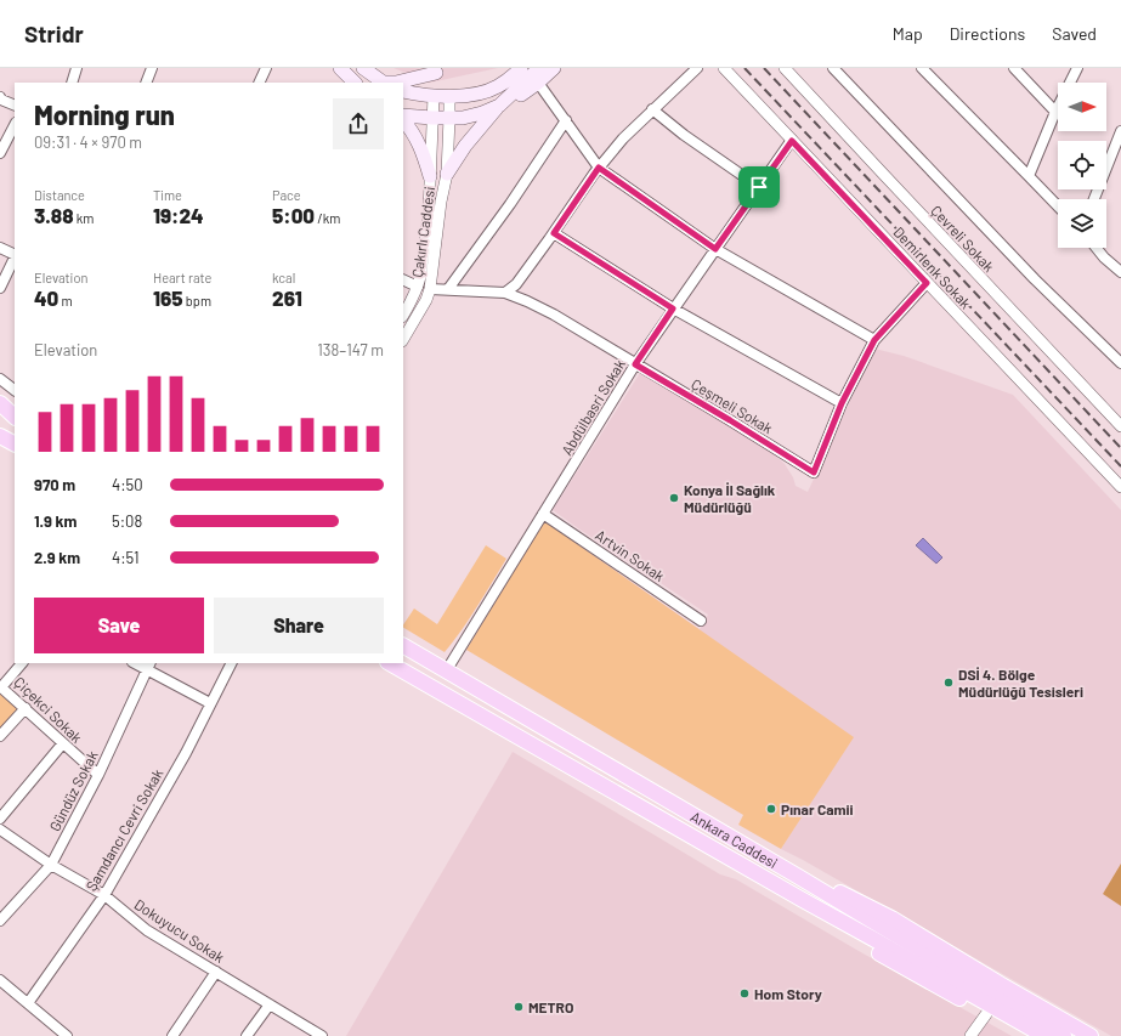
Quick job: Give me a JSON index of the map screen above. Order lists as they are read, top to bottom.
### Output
{
  "streets": {
    "main road": ["Ankara Caddesi"],
    "street": [
      "Çakırlı Caddesi",
      "Çevreli Sokak",
      "Demirlenk Sokak",
      "Çeşmeli Sokak",
      "Abdülbasri Sokak",
      "Artvin Sokak",
      "Çiçekci Sokak",
      "Gündüz Sokak",
      "Şamdancı Cevri Sokak",
      "Dokuyucu Sokak"
    ]
  },
  "crossings": [
    ["Çakırlı Caddesi", "Çeşmeli Sokak"],
    ["Demirlenk Sokak", "Çeşmeli Sokak"],
    ["Demirlenk Sokak", "Abdülbasri Sokak"],
    ["Çeşmeli Sokak", "Abdülbasri Sokak"],
    ["Abdülbasri Sokak", "Artvin Sokak"],
    ["Abdülbasri Sokak", "Ankara Caddesi"],
    ["Çiçekci Sokak", "Gündüz Sokak"],
    ["Gündüz Sokak", "Dokuyucu Sokak"],
    ["Şamdancı Cevri Sokak", "Dokuyucu Sokak"]
  ],
  "places": [
    "Konya İl Sağlık Müdürlüğü",
    "DSİ 4. Bölge Müdürlüğü Tesisleri",
    "Pınar Camii",
    "Hom Story",
    "METRO"
  ],
  "north": "right",
  "page": {
    "header": "Stridr",
    "nav": ["Map", "Directions", "Saved"],
    "heading": ["Morning run", "09:31 · 4 × 970 m"],
    "stats": [
      ["Distance", "3.88 km"],
      ["Time", "19:24"],
      ["Pace", "5:00 /km"],
      ["Elevation", "40 m"],
      ["Heart rate", "165 bpm"],
      ["kcal", "261"]
    ],
    "chart": ["Elevation", "138–147 m"],
    "list": [
      {
        "name": "970 m",
        "note": "4:50"
      },
      {
        "name": "1.9 km",
        "note": "5:08"
      },
      {
        "name": "2.9 km",
        "note": "4:51"
      }
    ],
    "buttons": ["Save", "Share"]
  }
}
